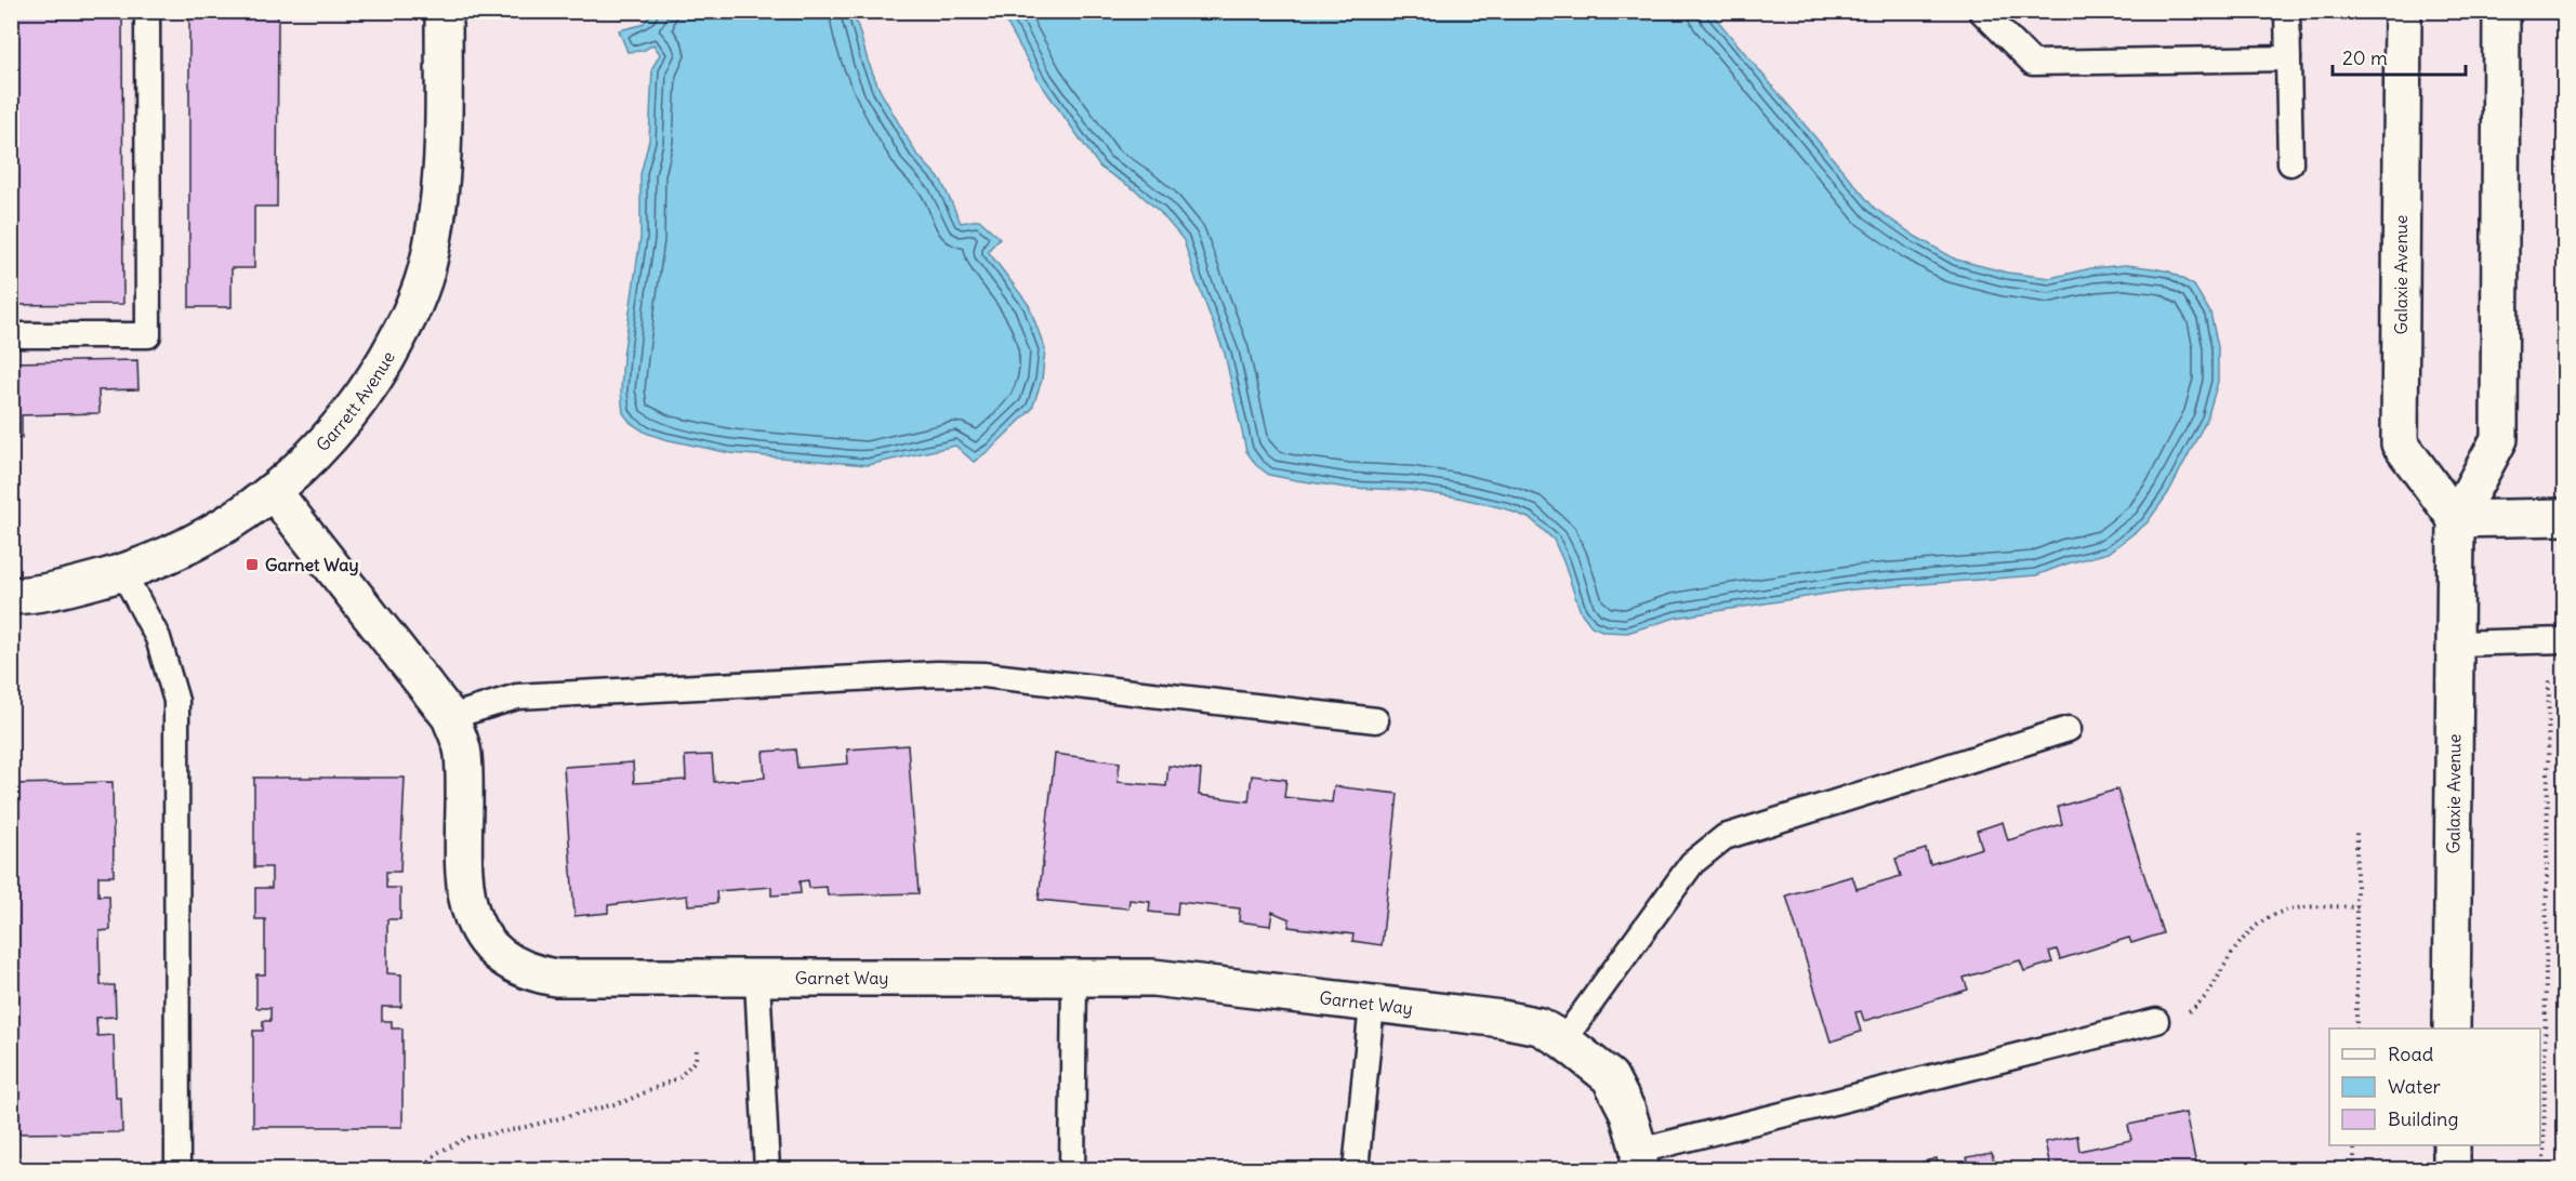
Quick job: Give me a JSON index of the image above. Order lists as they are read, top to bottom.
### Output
{
  "streets": {
    "street": ["Galaxie Avenue", "Garrett Avenue", "Garnet Way"]
  },
  "crossings": [
    ["Garrett Avenue", "Garnet Way"]
  ],
  "places": {
    "transit": ["Garnet Way"]
  },
  "legend": ["Road", "Water", "Building"],
  "scale_bar": "20 m"
}
